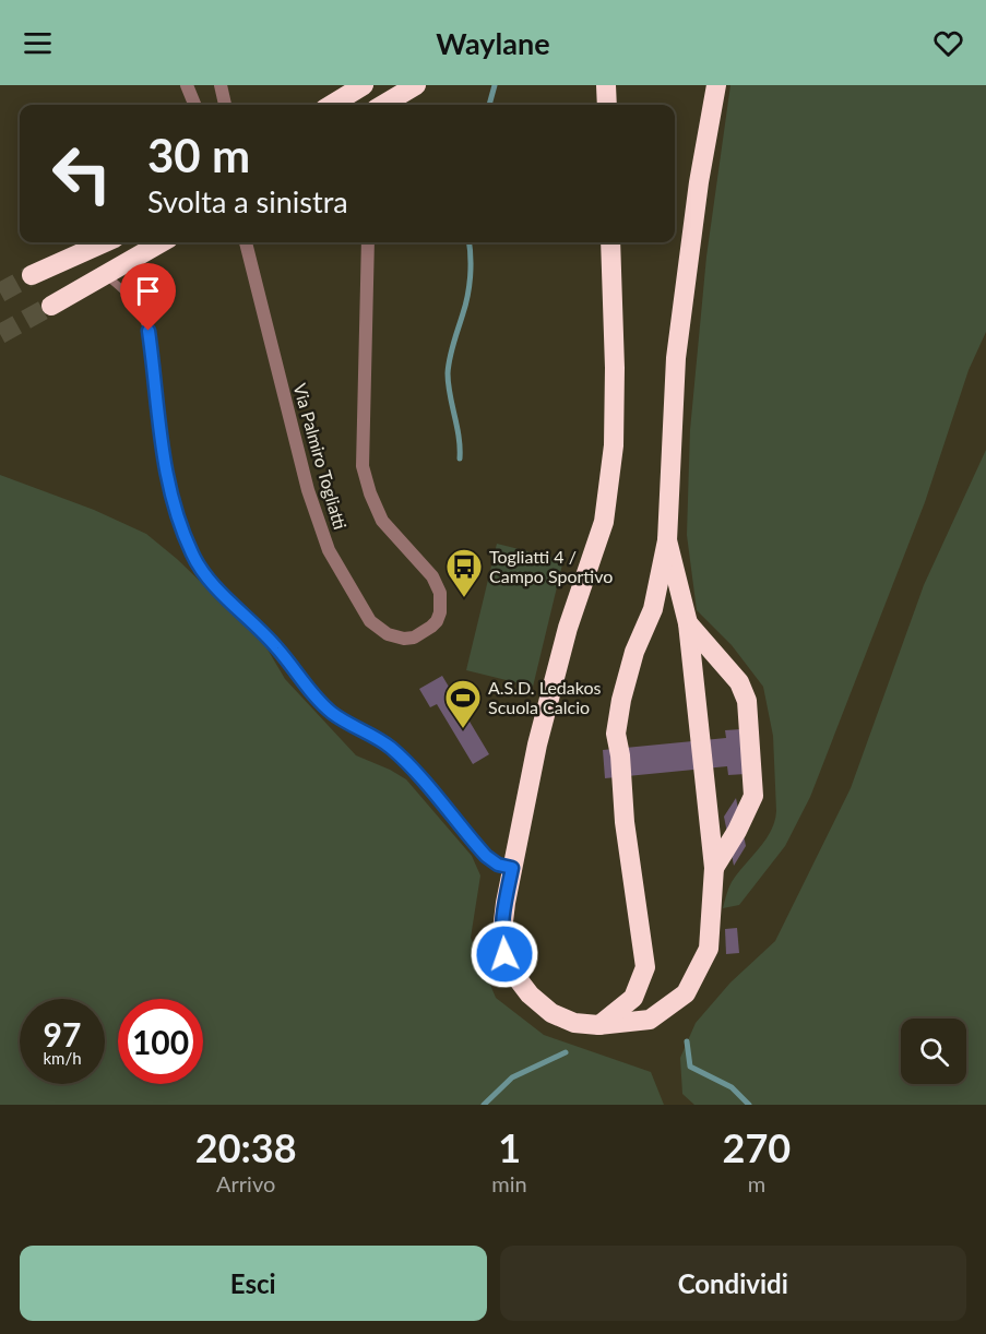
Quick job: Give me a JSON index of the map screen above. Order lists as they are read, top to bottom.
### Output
{
  "streets": {
    "street": ["Via Palmiro Togliatti"]
  },
  "places": {
    "bus stop": ["Togliatti 4 / Campo Sportivo"],
    "sports": ["A.S.D. Ledakos Scuola Calcio"]
  },
  "page": {
    "header": "Waylane",
    "turn": ["30 m", "Svolta a sinistra"],
    "speed": "97 km/h",
    "limit": "100",
    "eta": [
      "20:38",
      "Arrivo",
      "1",
      "min",
      "270",
      "m"
    ],
    "buttons": ["Esci", "Condividi"]
  }
}
